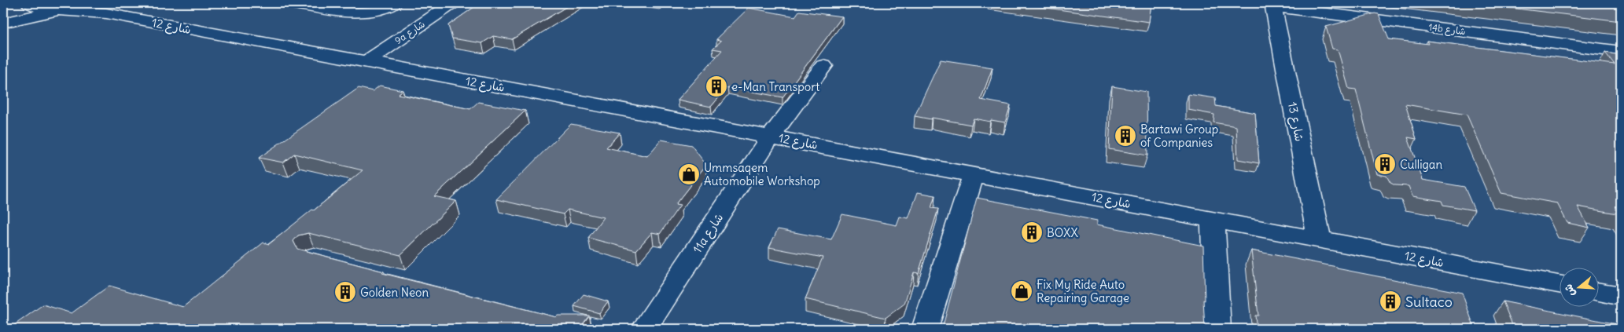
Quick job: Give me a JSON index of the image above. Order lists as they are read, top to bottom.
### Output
{
  "streets": {
    "street": [
      "شارع 12",
      "14b شارع",
      "9a شارع",
      "شارع 13",
      "11a شارع"
    ]
  },
  "crossings": [
    ["شارع 12", "9a شارع"],
    ["شارع 12", "شارع 13"],
    ["شارع 12", "11a شارع"],
    ["14b شارع", "شارع 13"]
  ],
  "places": {
    "building": [
      "e-Man Transport",
      "Bartawi Group of Companies",
      "Culligan",
      "BOXX",
      "Golden Neon",
      "Sultaco"
    ],
    "shop": ["Ummsaqem Automobile Workshop", "Fix My Ride Auto Repairing Garage"]
  },
  "north": "left"
}
